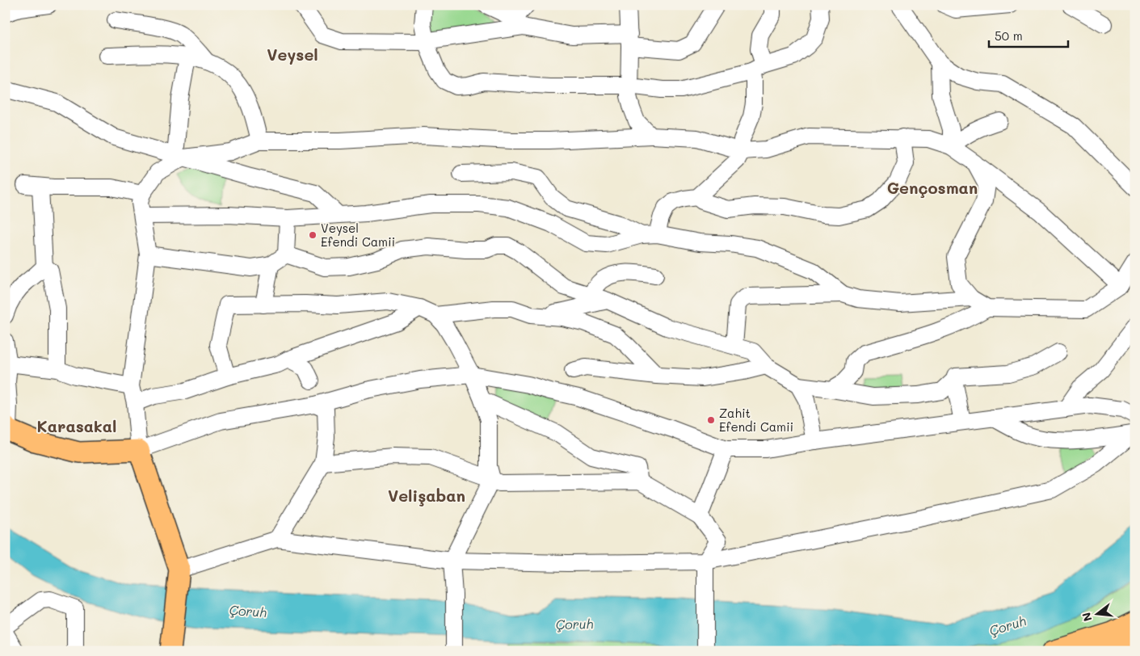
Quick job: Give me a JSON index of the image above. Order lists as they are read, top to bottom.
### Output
{
  "districts": [
    "Veysel",
    "Gençosman",
    "Karasakal",
    "Velişaban"
  ],
  "water": ["Çoruh"],
  "places": ["Veysel Efendi Camii", "Zahit Efendi Camii"],
  "scale_bar": "50 m",
  "north": "left"
}
